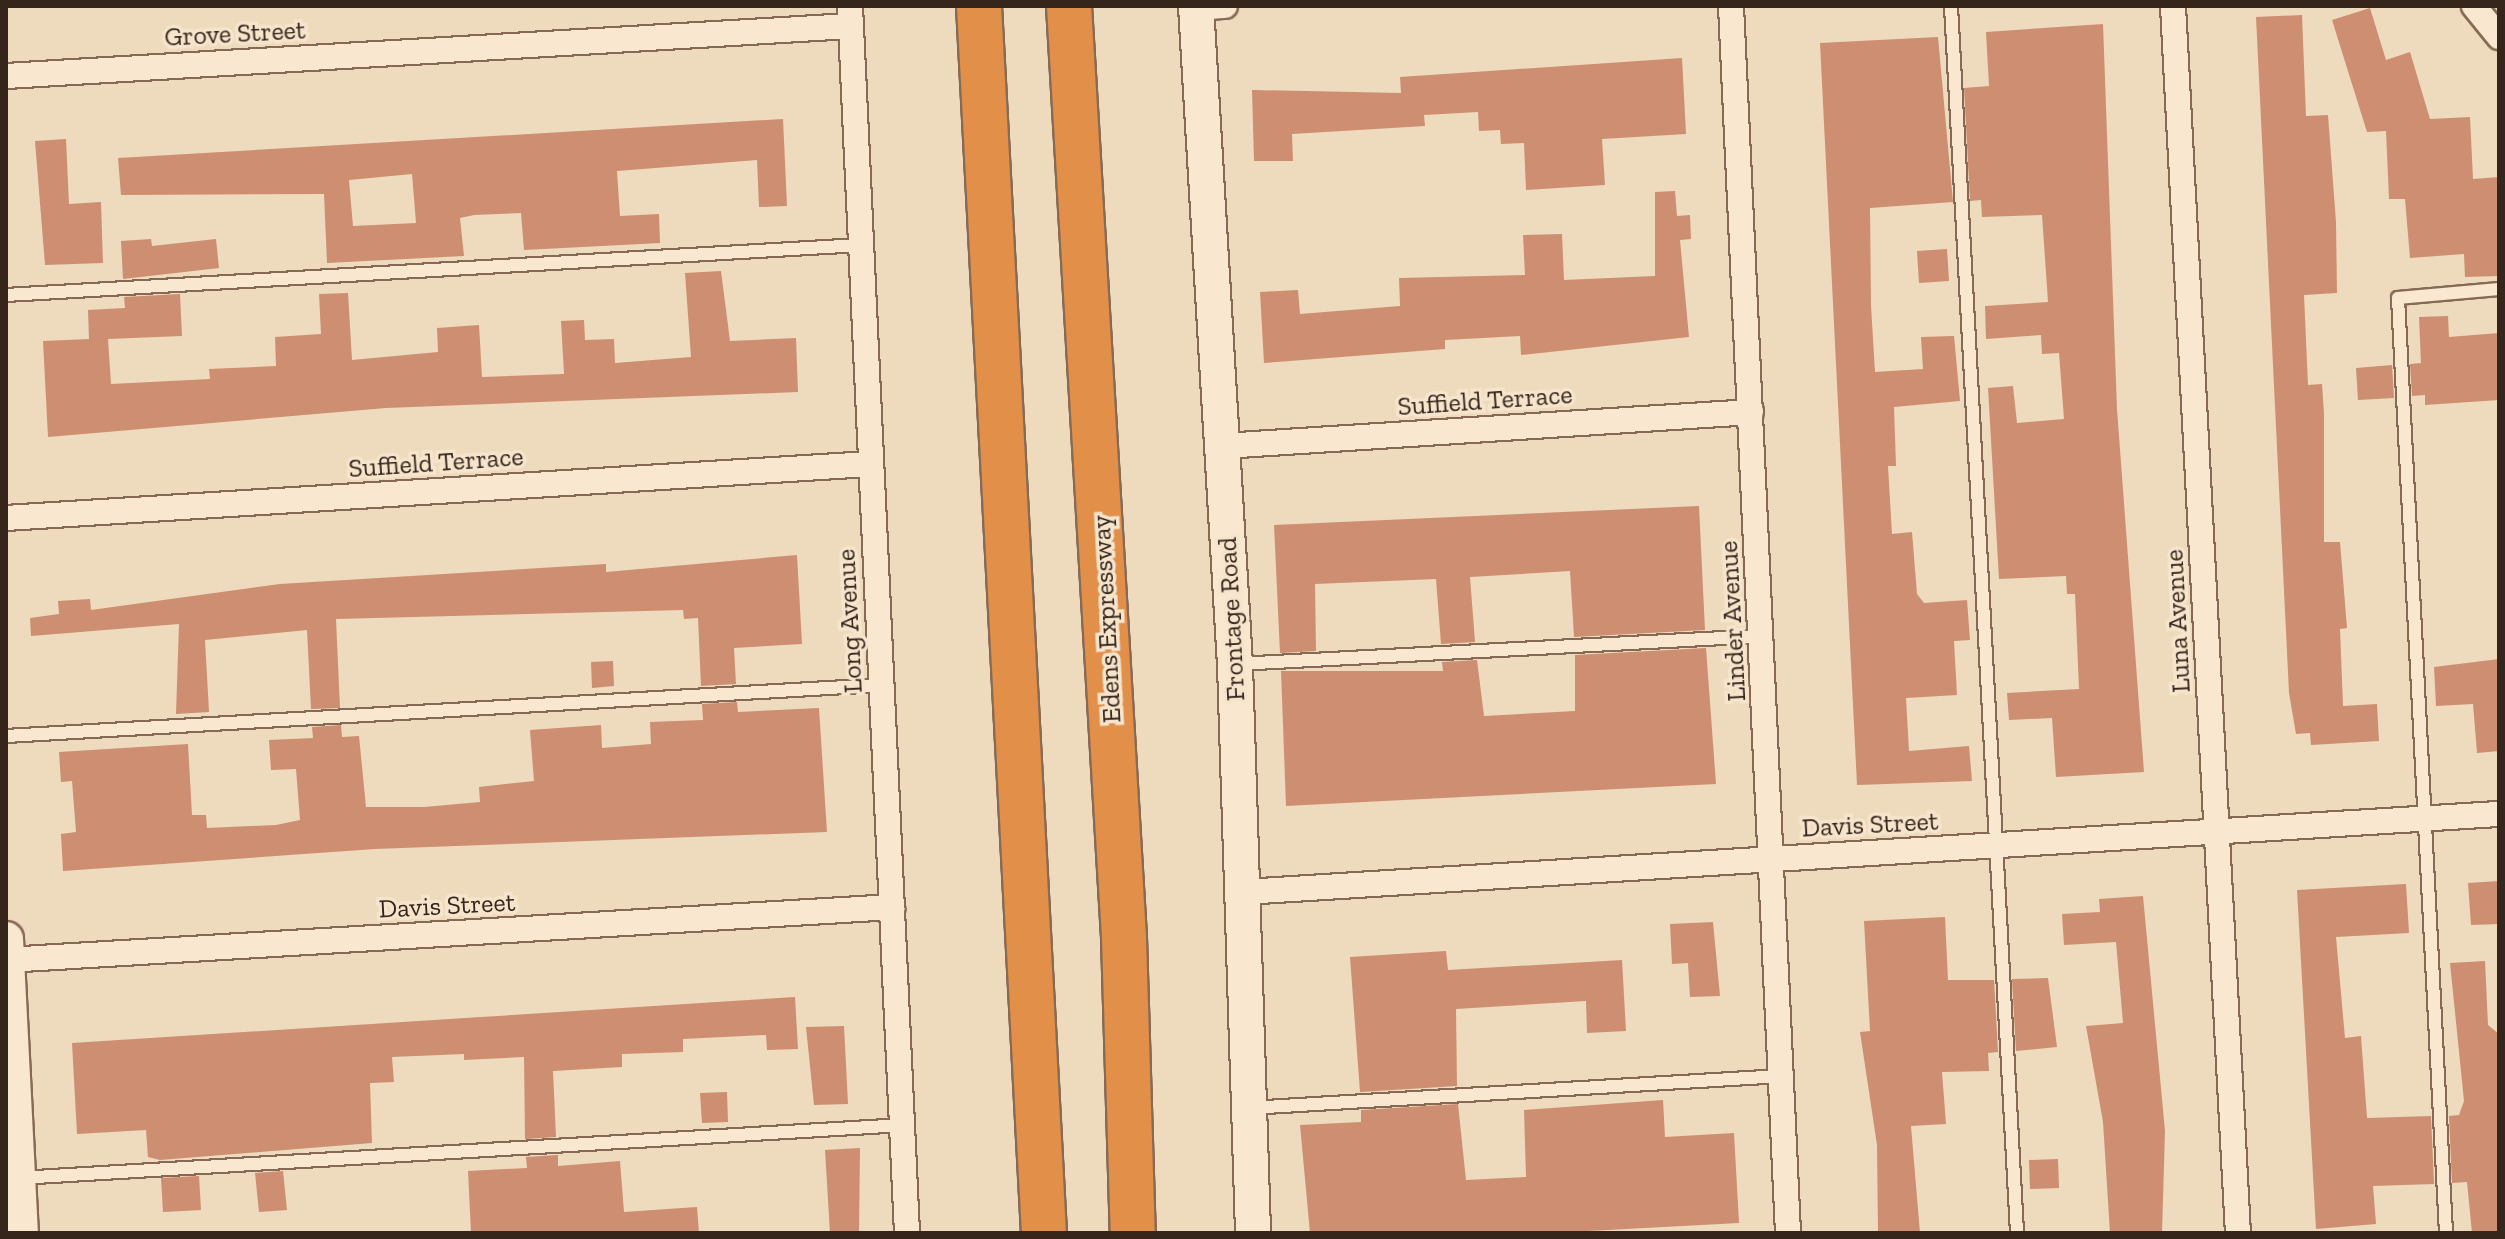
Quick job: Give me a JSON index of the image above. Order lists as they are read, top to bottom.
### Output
{
  "streets": {
    "highway": ["Edens Expressway"],
    "street": [
      "Grove Street",
      "Suffield Terrace",
      "Frontage Road",
      "Long Avenue",
      "Linder Avenue",
      "Luna Avenue",
      "Davis Street"
    ]
  },
  "crossings": [
    ["Grove Street", "Long Avenue"],
    ["Suffield Terrace", "Frontage Road"],
    ["Suffield Terrace", "Long Avenue"],
    ["Suffield Terrace", "Linder Avenue"],
    ["Frontage Road", "Davis Street"],
    ["Long Avenue", "Davis Street"],
    ["Linder Avenue", "Davis Street"],
    ["Luna Avenue", "Davis Street"]
  ]
}
